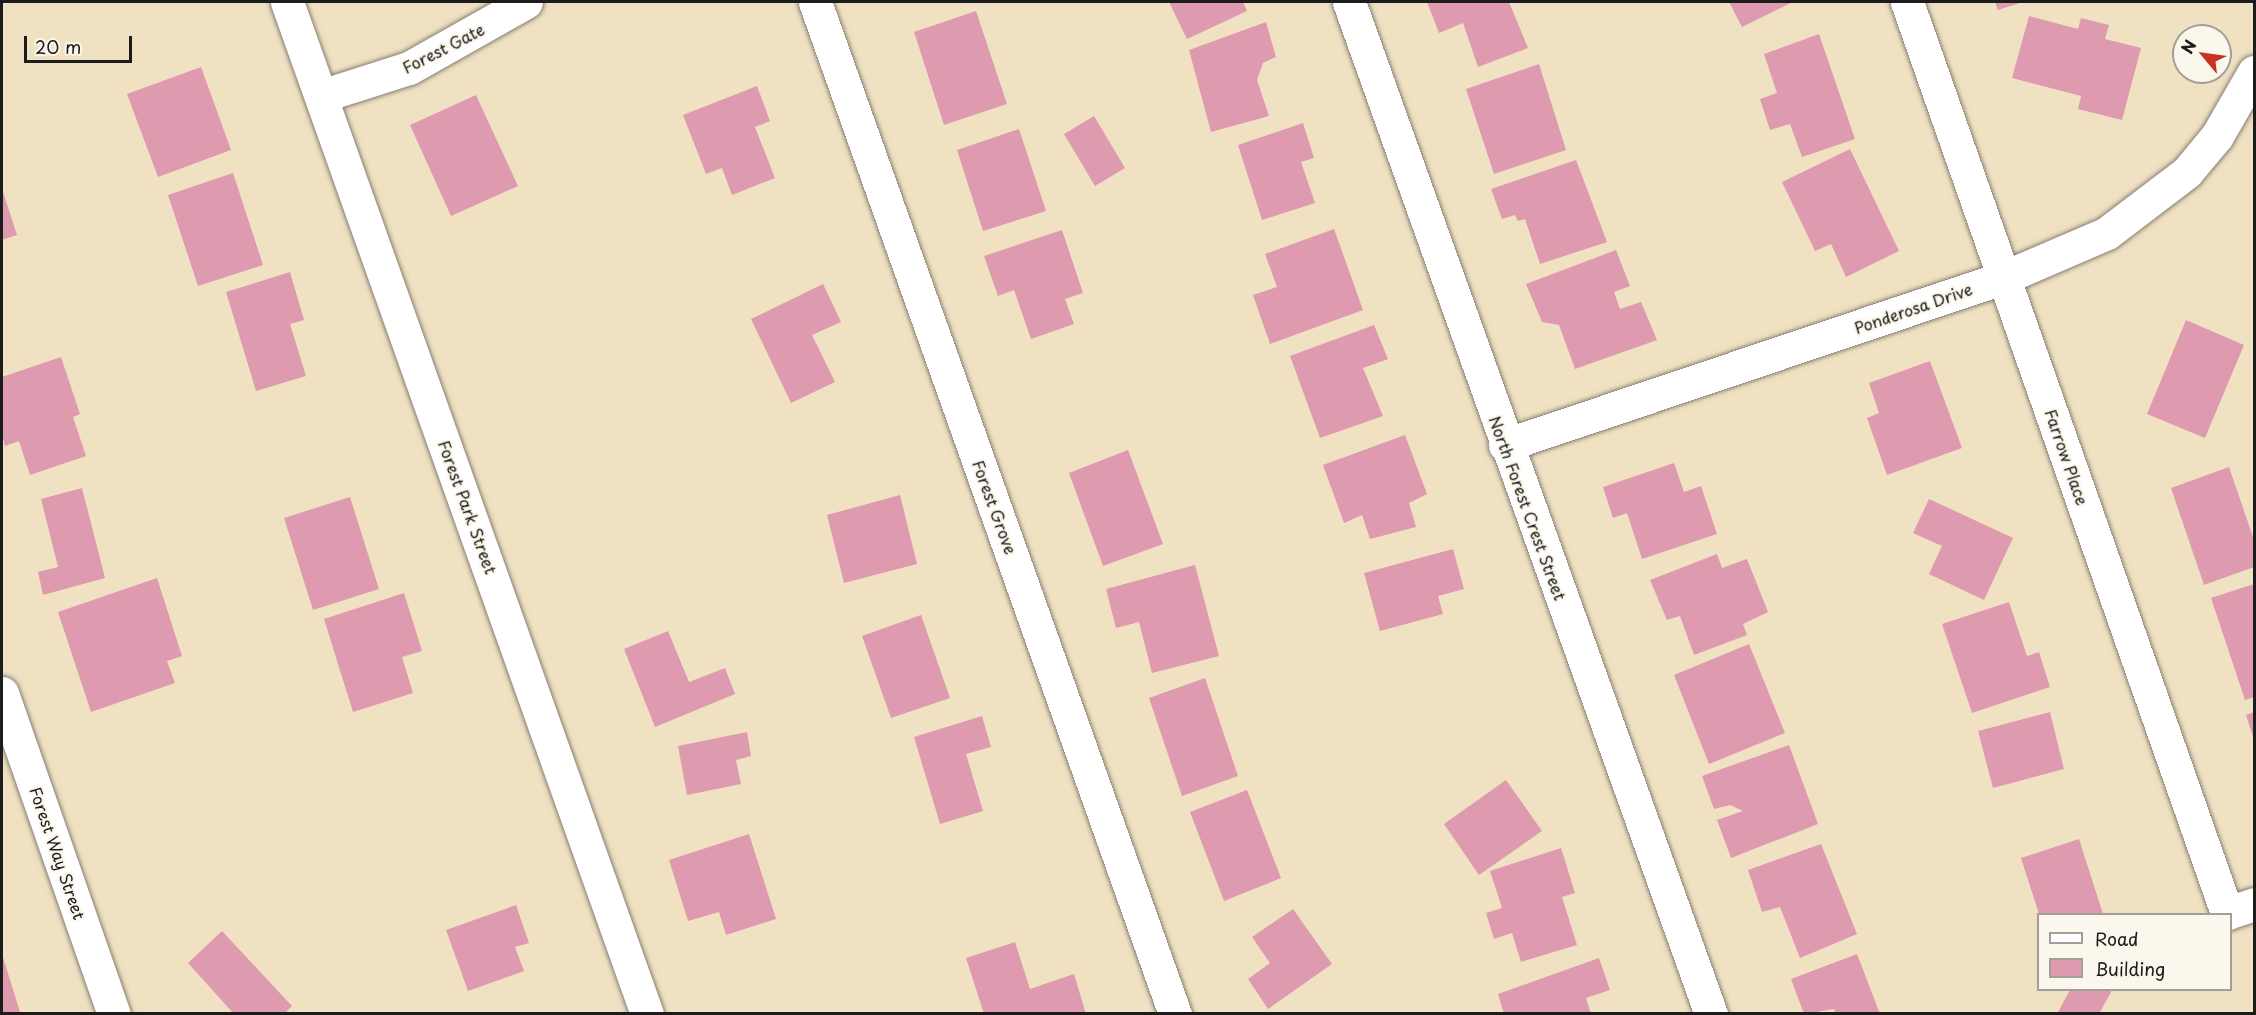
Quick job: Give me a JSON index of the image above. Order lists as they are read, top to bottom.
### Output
{
  "streets": {
    "street": [
      "Forest Gate",
      "Ponderosa Drive",
      "Farrow Place",
      "Forest Park Street",
      "Forest Grove",
      "North Forest Crest Street",
      "Forest Way Street"
    ]
  },
  "crossings": [
    ["Forest Gate", "Forest Park Street"],
    ["Ponderosa Drive", "Farrow Place"],
    ["Ponderosa Drive", "North Forest Crest Street"]
  ],
  "legend": ["Road", "Building"],
  "scale_bar": "20 m",
  "north": "top left"
}
